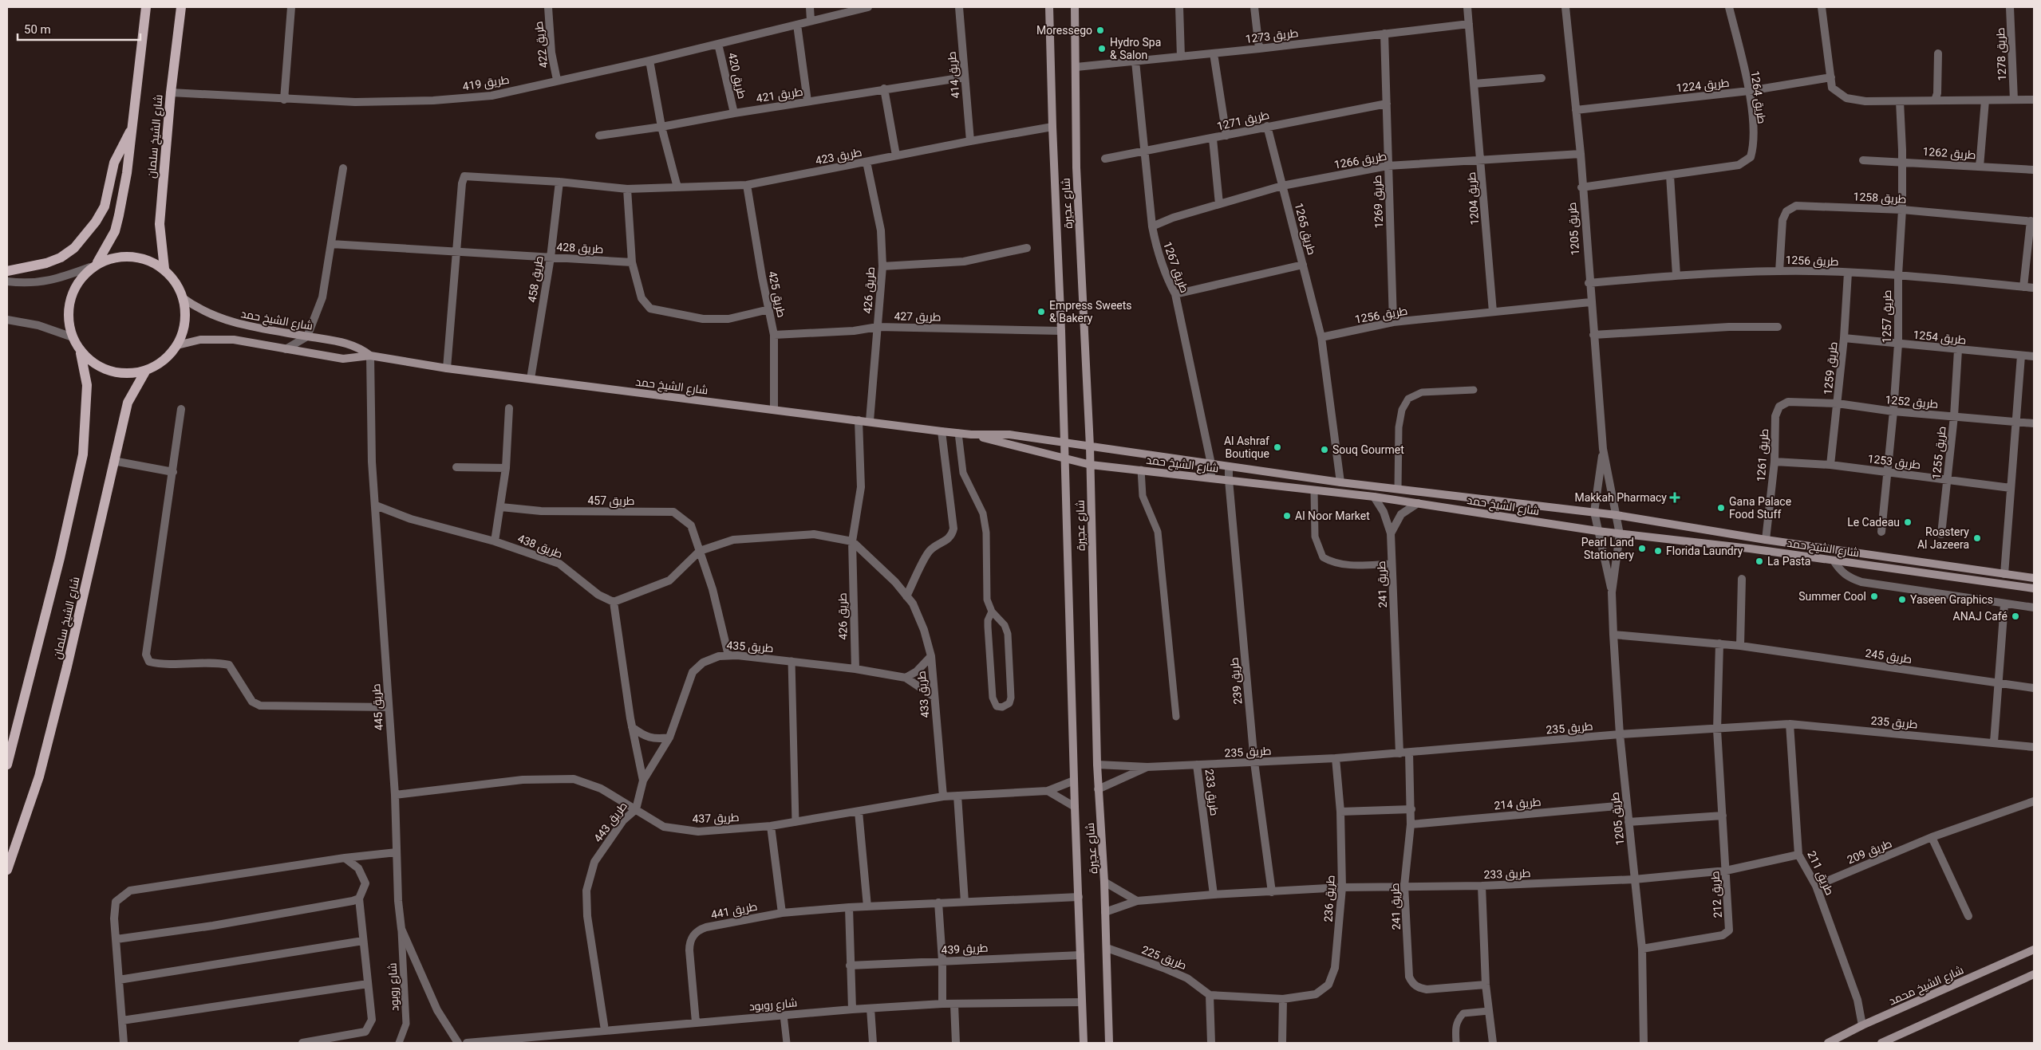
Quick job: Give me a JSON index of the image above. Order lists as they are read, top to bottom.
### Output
{
  "streets": {
    "main road": ["شارع الشيخ سلمان"],
    "street": [
      "طريق 1273",
      "طريق 422",
      "طريق 1278",
      "طريق 414",
      "طريق 420",
      "طريق 419",
      "طريق 1224",
      "طريق 421",
      "طريق 1264",
      "طريق 1271",
      "طريق 1262",
      "طريق 423",
      "طريق 1266",
      "طريق 1258",
      "طريق 1204",
      "طريق 1269",
      "شارع عجيرة",
      "طريق 1265",
      "طريق 1205",
      "طريق 428",
      "طريق 1256",
      "طريق 1267",
      "طريق 458",
      "طريق 426",
      "طريق 425",
      "طريق 427",
      "طريق 1257",
      "شارع الشيخ حمد",
      "طريق 1254",
      "طريق 1259",
      "طريق 1252",
      "طريق 1255",
      "طريق 1261",
      "طريق 1253",
      "طريق 457",
      "طريق 438",
      "طريق 241",
      "طريق 435",
      "طريق 245",
      "طريق 239",
      "طريق 433",
      "طريق 445",
      "طريق 235",
      "طريق 233",
      "طريق 214",
      "طريق 437",
      "طريق 443",
      "طريق 209",
      "طريق 211",
      "طريق 212",
      "طريق 236",
      "طريق 441",
      "طريق 439",
      "طريق 225",
      "شارع الشيخ محمد",
      "شارع روبود"
    ]
  },
  "crossings": [
    ["طريق 1273", "طريق 1204"],
    ["طريق 1273", "طريق 1269"],
    ["طريق 1273", "شارع عجيرة"],
    ["طريق 1273", "طريق 1267"],
    ["طريق 422", "طريق 419"],
    ["طريق 414", "طريق 421"],
    ["طريق 414", "طريق 423"],
    ["طريق 420", "طريق 419"],
    ["طريق 420", "طريق 421"],
    ["طريق 419", "شارع الشيخ سلمان"],
    ["طريق 1224", "طريق 1264"],
    ["طريق 1224", "طريق 1205"],
    ["طريق 1264", "طريق 1205"],
    ["طريق 1271", "طريق 1269"],
    ["طريق 1271", "طريق 1265"],
    ["طريق 1271", "طريق 1267"],
    ["شارع الشيخ سلمان", "شارع الشيخ حمد"],
    ["طريق 1262", "طريق 1257"],
    ["طريق 423", "شارع عجيرة"],
    ["طريق 423", "طريق 428"],
    ["طريق 423", "طريق 458"],
    ["طريق 423", "طريق 426"],
    ["طريق 423", "طريق 425"],
    ["طريق 1266", "طريق 1204"],
    ["طريق 1266", "طريق 1269"],
    ["طريق 1266", "طريق 1265"],
    ["طريق 1266", "طريق 1205"],
    ["طريق 1266", "طريق 1267"],
    ["طريق 1258", "طريق 1256"],
    ["طريق 1258", "طريق 1257"],
    ["طريق 1204", "طريق 1256"],
    ["طريق 1269", "طريق 1256"],
    ["شارع عجيرة", "طريق 427"],
    ["شارع عجيرة", "شارع الشيخ حمد"],
    ["شارع عجيرة", "طريق 235"],
    ["شارع عجيرة", "طريق 233"],
    ["شارع عجيرة", "طريق 437"],
    ["شارع عجيرة", "طريق 439"],
    ["شارع عجيرة", "طريق 225"],
    ["شارع عجيرة", "شارع روبود"],
    ["طريق 1265", "طريق 1256"],
    ["طريق 1205", "طريق 1256"],
    ["طريق 1205", "شارع الشيخ حمد"],
    ["طريق 1205", "طريق 245"],
    ["طريق 1205", "طريق 235"],
    ["طريق 1205", "طريق 233"],
    ["طريق 1205", "طريق 214"],
    ["طريق 1205", "طريق 212"],
    ["طريق 428", "طريق 458"],
    ["طريق 1256", "طريق 1257"],
    ["طريق 1256", "طريق 1259"],
    ["طريق 1267", "شارع الشيخ حمد"],
    ["طريق 458", "شارع الشيخ حمد"],
    ["طريق 426", "طريق 427"],
    ["طريق 426", "شارع الشيخ حمد"],
    ["طريق 426", "طريق 435"],
    ["طريق 426", "طريق 433"],
    ["طريق 425", "طريق 427"],
    ["طريق 425", "شارع الشيخ حمد"],
    ["طريق 1257", "طريق 1254"],
    ["طريق 1257", "طريق 1252"],
    ["طريق 1257", "طريق 1253"],
    ["شارع الشيخ حمد", "طريق 1261"],
    ["شارع الشيخ حمد", "طريق 241"],
    ["شارع الشيخ حمد", "طريق 239"],
    ["شارع الشيخ حمد", "طريق 445"],
    ["طريق 1254", "طريق 1259"],
    ["طريق 1254", "طريق 1255"],
    ["طريق 1259", "طريق 1252"],
    ["طريق 1259", "طريق 1253"],
    ["طريق 1252", "طريق 1255"],
    ["طريق 1252", "طريق 1261"],
    ["طريق 1255", "طريق 1253"],
    ["طريق 1261", "طريق 1253"],
    ["طريق 457", "طريق 435"],
    ["طريق 438", "طريق 445"],
    ["طريق 438", "طريق 443"],
    ["طريق 241", "طريق 235"],
    ["طريق 241", "طريق 233"],
    ["طريق 241", "طريق 214"],
    ["طريق 435", "طريق 433"],
    ["طريق 435", "طريق 443"],
    ["طريق 245", "طريق 212"],
    ["طريق 239", "طريق 235"],
    ["طريق 239", "طريق 233"],
    ["طريق 433", "طريق 437"],
    ["طريق 445", "طريق 437"],
    ["طريق 445", "شارع روبود"],
    ["طريق 235", "طريق 233"],
    ["طريق 235", "طريق 211"],
    ["طريق 235", "طريق 212"],
    ["طريق 235", "طريق 236"],
    ["طريق 233", "طريق 211"],
    ["طريق 233", "طريق 212"],
    ["طريق 233", "طريق 236"],
    ["طريق 437", "طريق 443"],
    ["طريق 443", "شارع روبود"],
    ["طريق 209", "طريق 211"],
    ["طريق 211", "شارع الشيخ محمد"],
    ["طريق 441", "شارع روبود"]
  ],
  "places": {
    "other": [
      "Moressego",
      "Hydro Spa & Salon",
      "Empress Sweets & Bakery",
      "Al Ashraf Boutique",
      "Souq Gourmet",
      "Gana Palace Food Stuff",
      "Al Noor Market",
      "Le Cadeau",
      "Roastery Al Jazeera",
      "Pearl Land Stationery",
      "Florida Laundry",
      "La Pasta",
      "Summer Cool",
      "Yaseen Graphics",
      "ANAJ Café"
    ],
    "health": ["Makkah Pharmacy"]
  },
  "scale_bar": "50 m"
}
